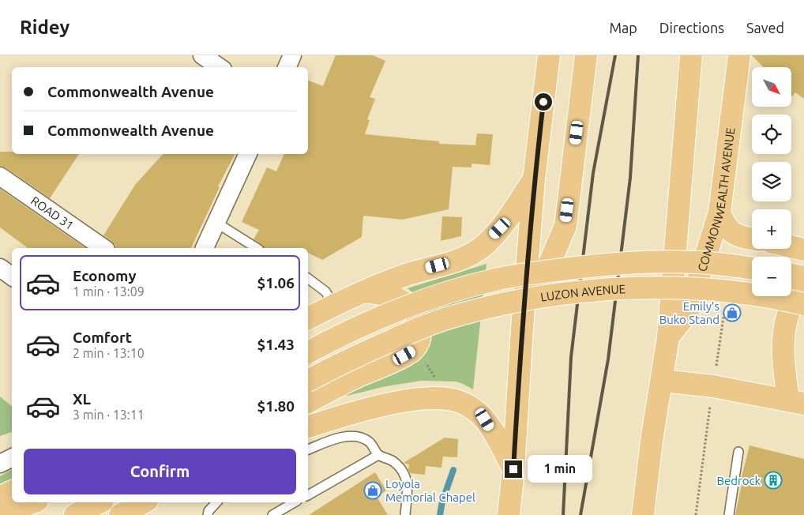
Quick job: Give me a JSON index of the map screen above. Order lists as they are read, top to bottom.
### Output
{
  "streets": {
    "main road": ["COMMONWEALTH AVENUE", "LUZON AVENUE"],
    "street": ["ROAD 31"]
  },
  "places": {
    "shop": ["Emily's Buko Stand", "Loyola Memorial Chapel"],
    "building": ["Bedrock"]
  },
  "north": "bottom right",
  "page": {
    "header": "Ridey",
    "nav": ["Map", "Directions", "Saved"],
    "map_buttons": ["+", "−"],
    "banner": ["Commonwealth Avenue", "Commonwealth Avenue"],
    "list": [
      {
        "name": "Economy",
        "note": "1 min · 13:09",
        "value": "$1.06"
      },
      {
        "name": "Comfort",
        "note": "2 min · 13:10",
        "value": "$1.43"
      },
      {
        "name": "XL",
        "note": "3 min · 13:11",
        "value": "$1.80"
      }
    ],
    "buttons": "Confirm",
    "bubble": "1 min"
  }
}
